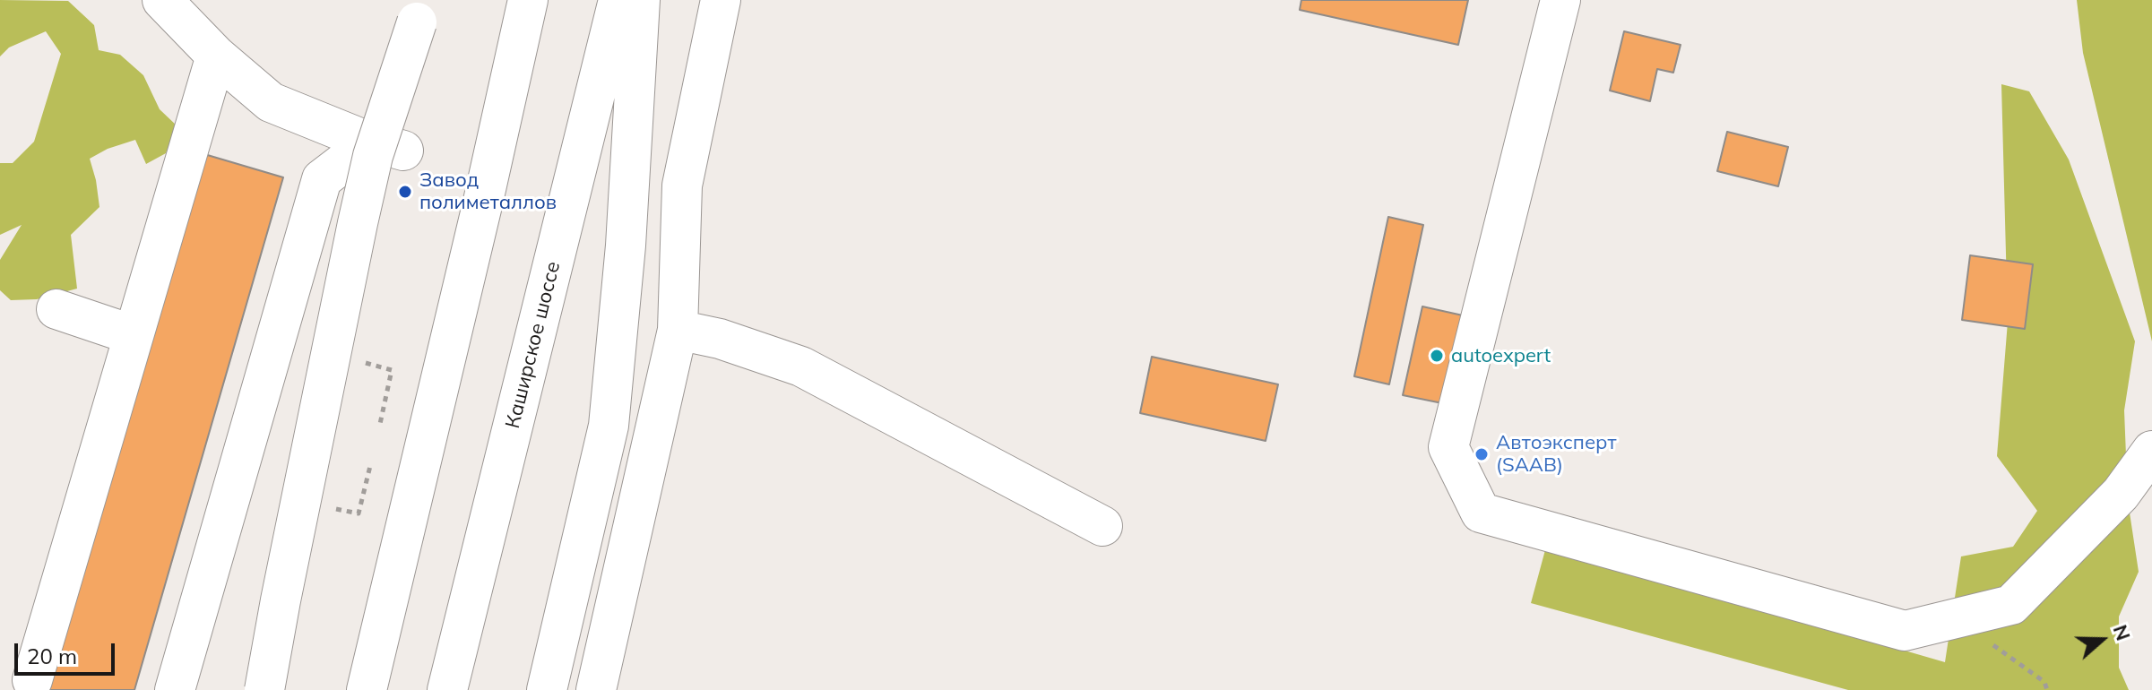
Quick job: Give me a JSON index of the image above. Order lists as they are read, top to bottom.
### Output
{
  "streets": {
    "main road": ["Каширское шоссе"]
  },
  "places": ["Завод полиметаллов", "autoexpert", "Автоэксперт (SAAB)"],
  "scale_bar": "20 m",
  "north": "right"
}
